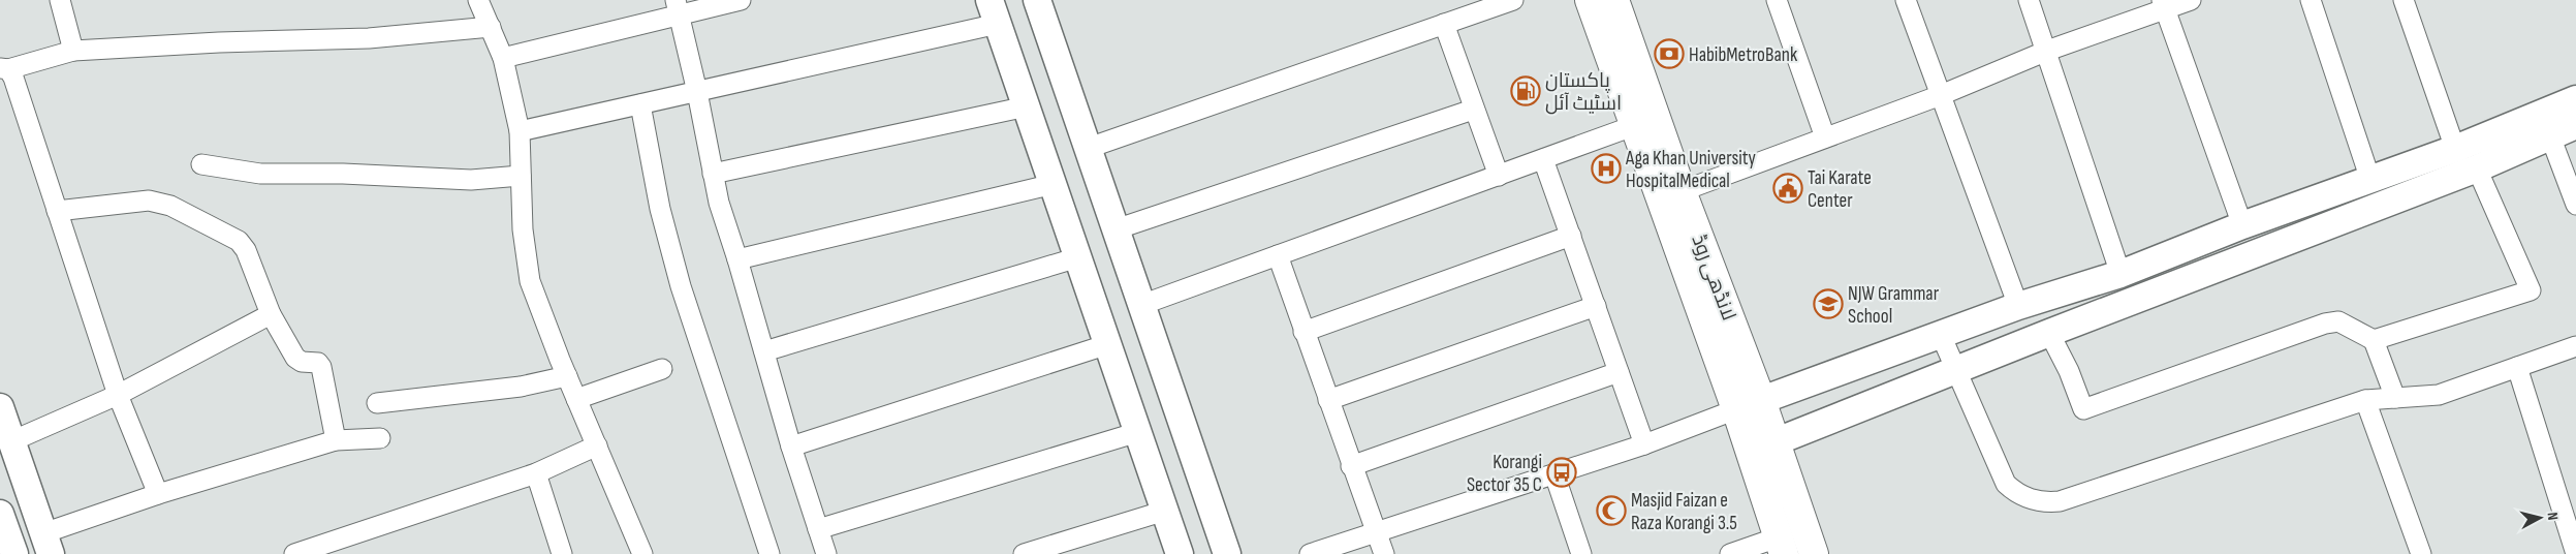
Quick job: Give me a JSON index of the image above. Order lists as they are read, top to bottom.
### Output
{
  "streets": {
    "main road": ["لانڈھی روڈ"]
  },
  "places": {
    "bank": ["HabibMetroBank"],
    "fuel station": ["پاکستان اسٹیٹ آئل"],
    "hospital": ["Aga Khan University HospitalMedical"],
    "public building": ["Tai Karate Center"],
    "school or university": ["NJW Grammar School"],
    "bus stop": ["Korangi Sector 35 C"],
    "mosque": ["Masjid Faizan e Raza Korangi 3.5"]
  },
  "north": "right"
}
